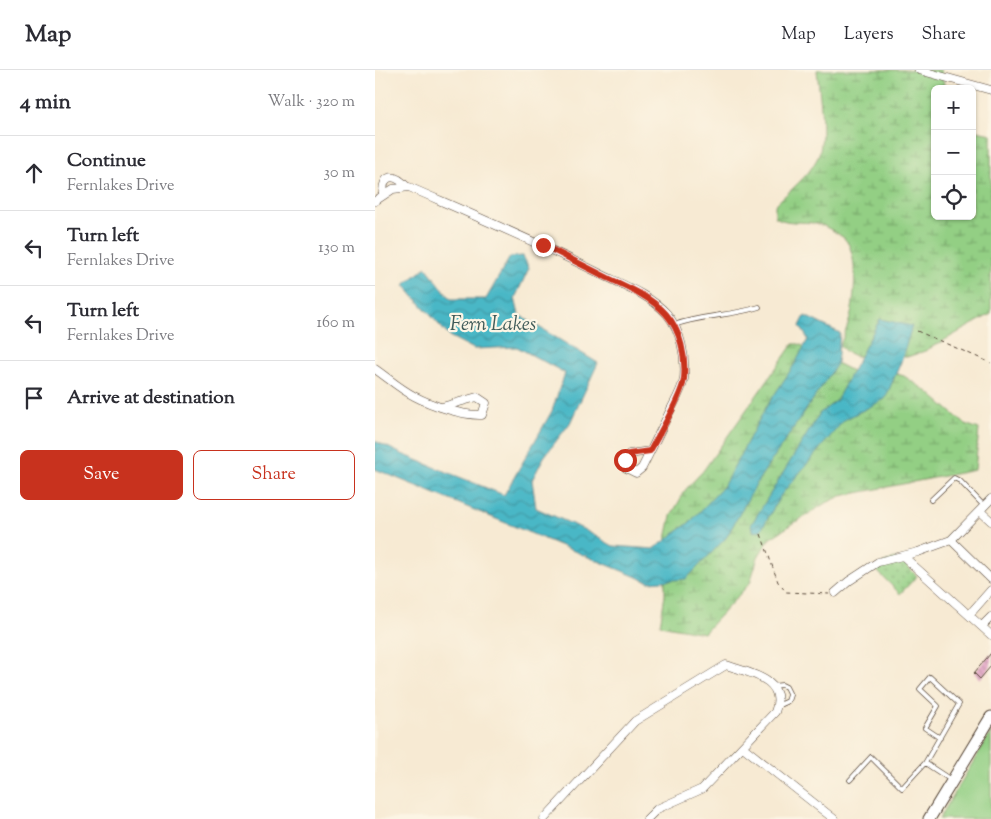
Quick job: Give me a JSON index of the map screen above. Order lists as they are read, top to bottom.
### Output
{
  "water": ["Fern Lakes"],
  "page": {
    "header": "Map",
    "nav": ["Map", "Layers", "Share"],
    "heading": ["4 min", "Walk · 320 m"],
    "map_buttons": ["+", "−"],
    "list": [
      ["Continue", "Fernlakes Drive", "30 m"],
      ["Turn left", "Fernlakes Drive", "130 m"],
      ["Turn left", "Fernlakes Drive", "160 m"],
      "Arrive at destination"
    ],
    "buttons": ["Save", "Share"]
  }
}
